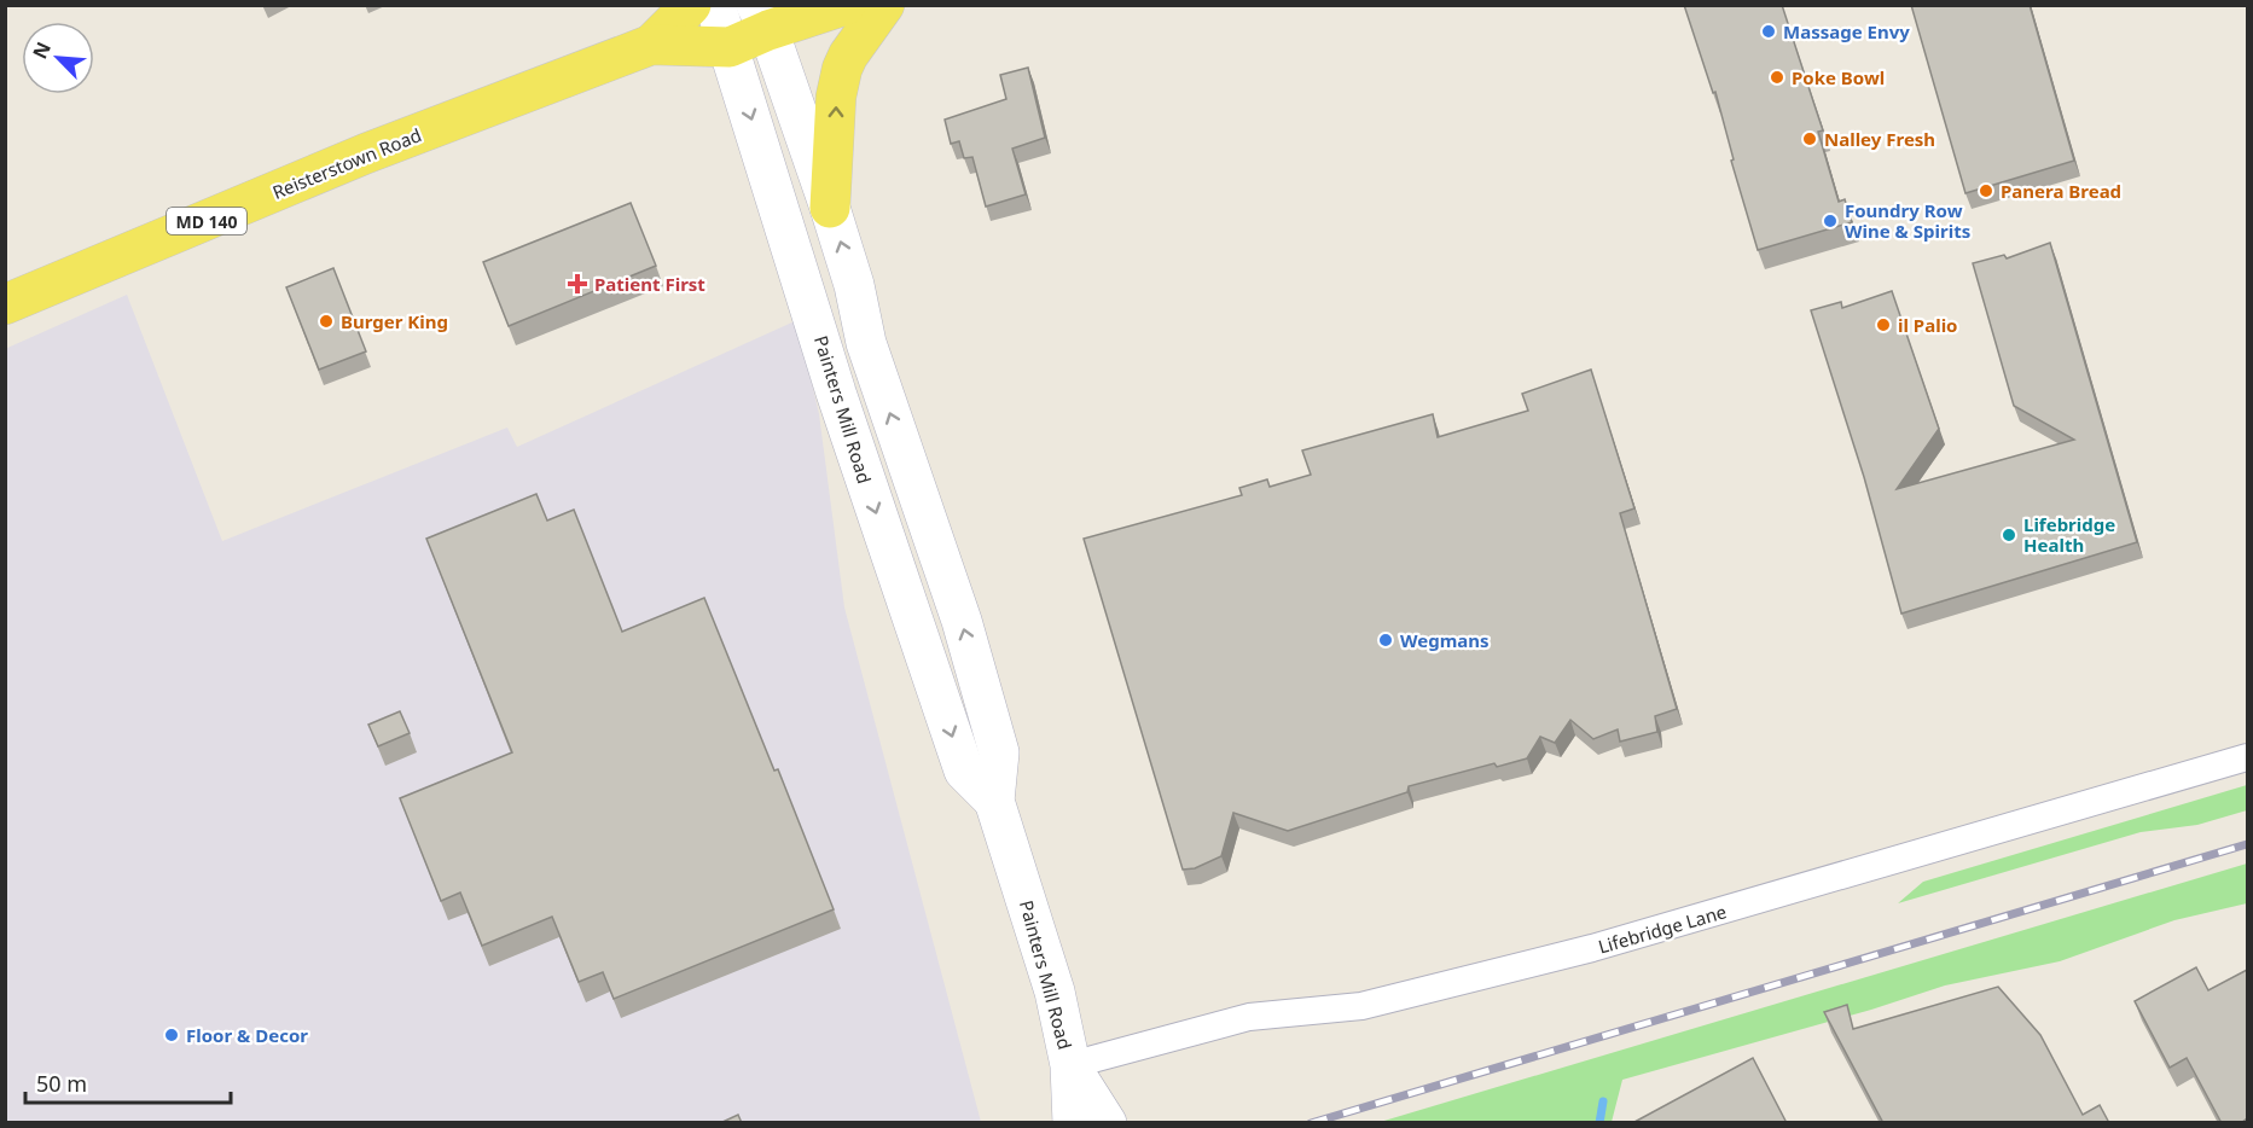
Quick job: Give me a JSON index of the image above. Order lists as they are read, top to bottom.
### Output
{
  "streets": {
    "main road": ["Reisterstown Road", "MD 140", "Painters Mill Road"],
    "street": ["Lifebridge Lane"]
  },
  "crossings": [
    ["Reisterstown Road", "Painters Mill Road"],
    ["Painters Mill Road", "Lifebridge Lane"]
  ],
  "places": {
    "other": [
      "Massage Envy",
      "Poke Bowl",
      "Nalley Fresh",
      "Panera Bread",
      "Foundry Row Wine & Spirits",
      "Burger King",
      "il Palio",
      "Lifebridge Health",
      "Wegmans",
      "Floor & Decor"
    ],
    "health": ["Patient First"]
  },
  "scale_bar": "50 m",
  "north": "top left"
}
